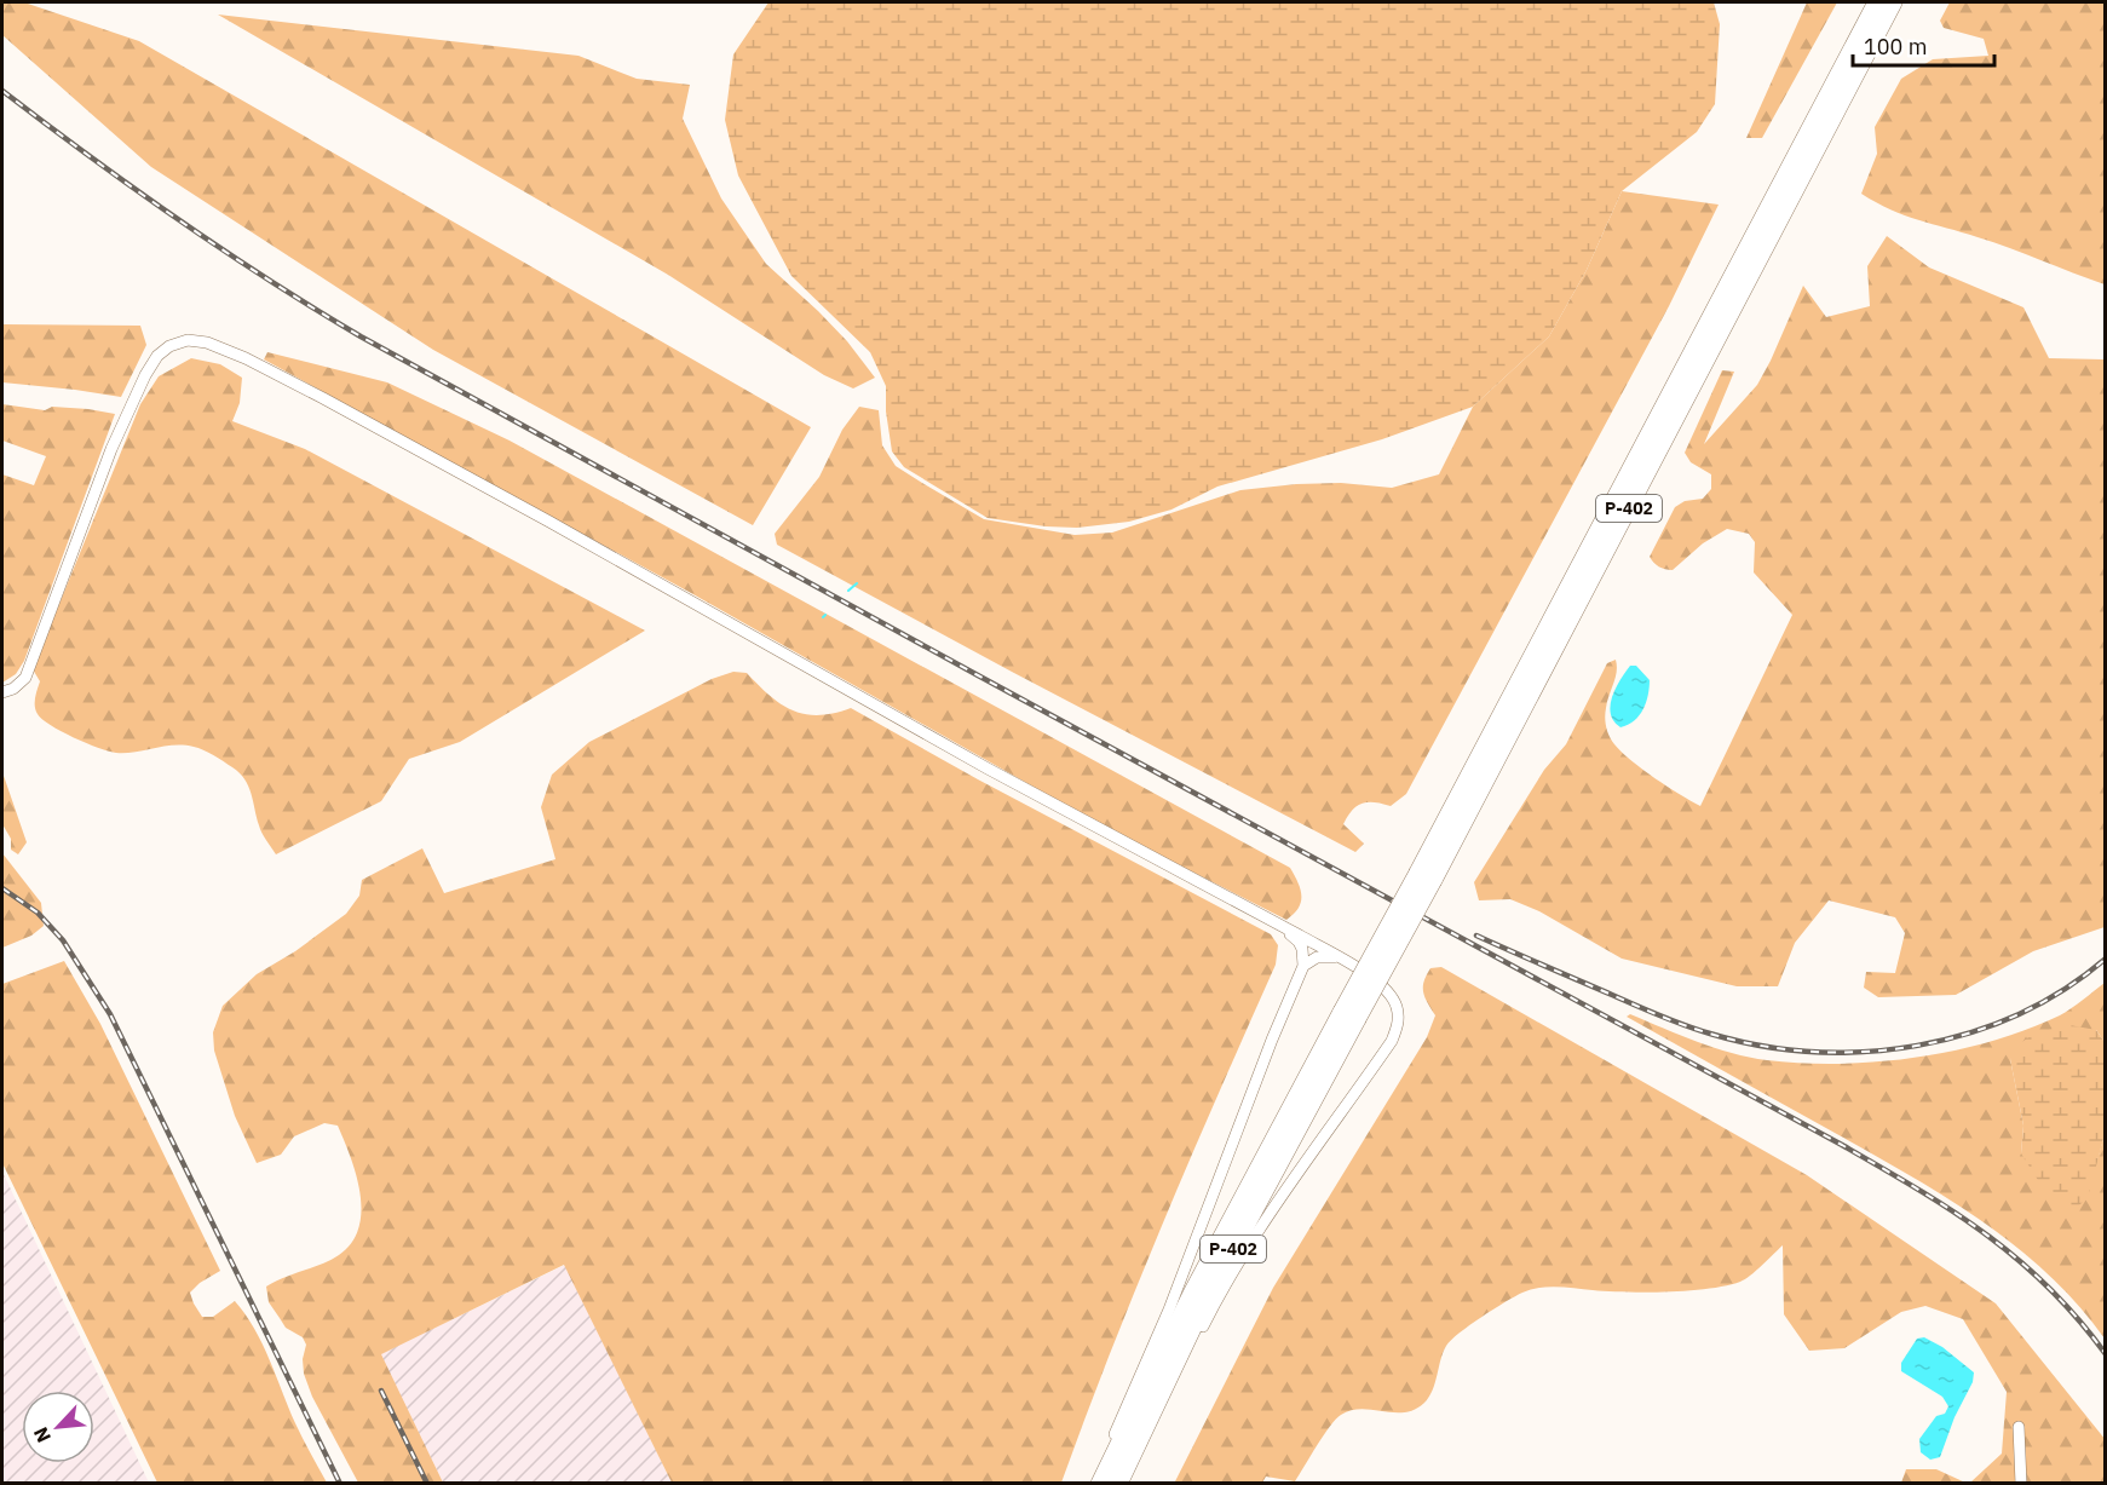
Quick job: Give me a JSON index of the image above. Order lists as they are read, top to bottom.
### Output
{
  "streets": {
    "main road": ["Р-402"]
  },
  "scale_bar": "100 m",
  "north": "bottom left"
}
